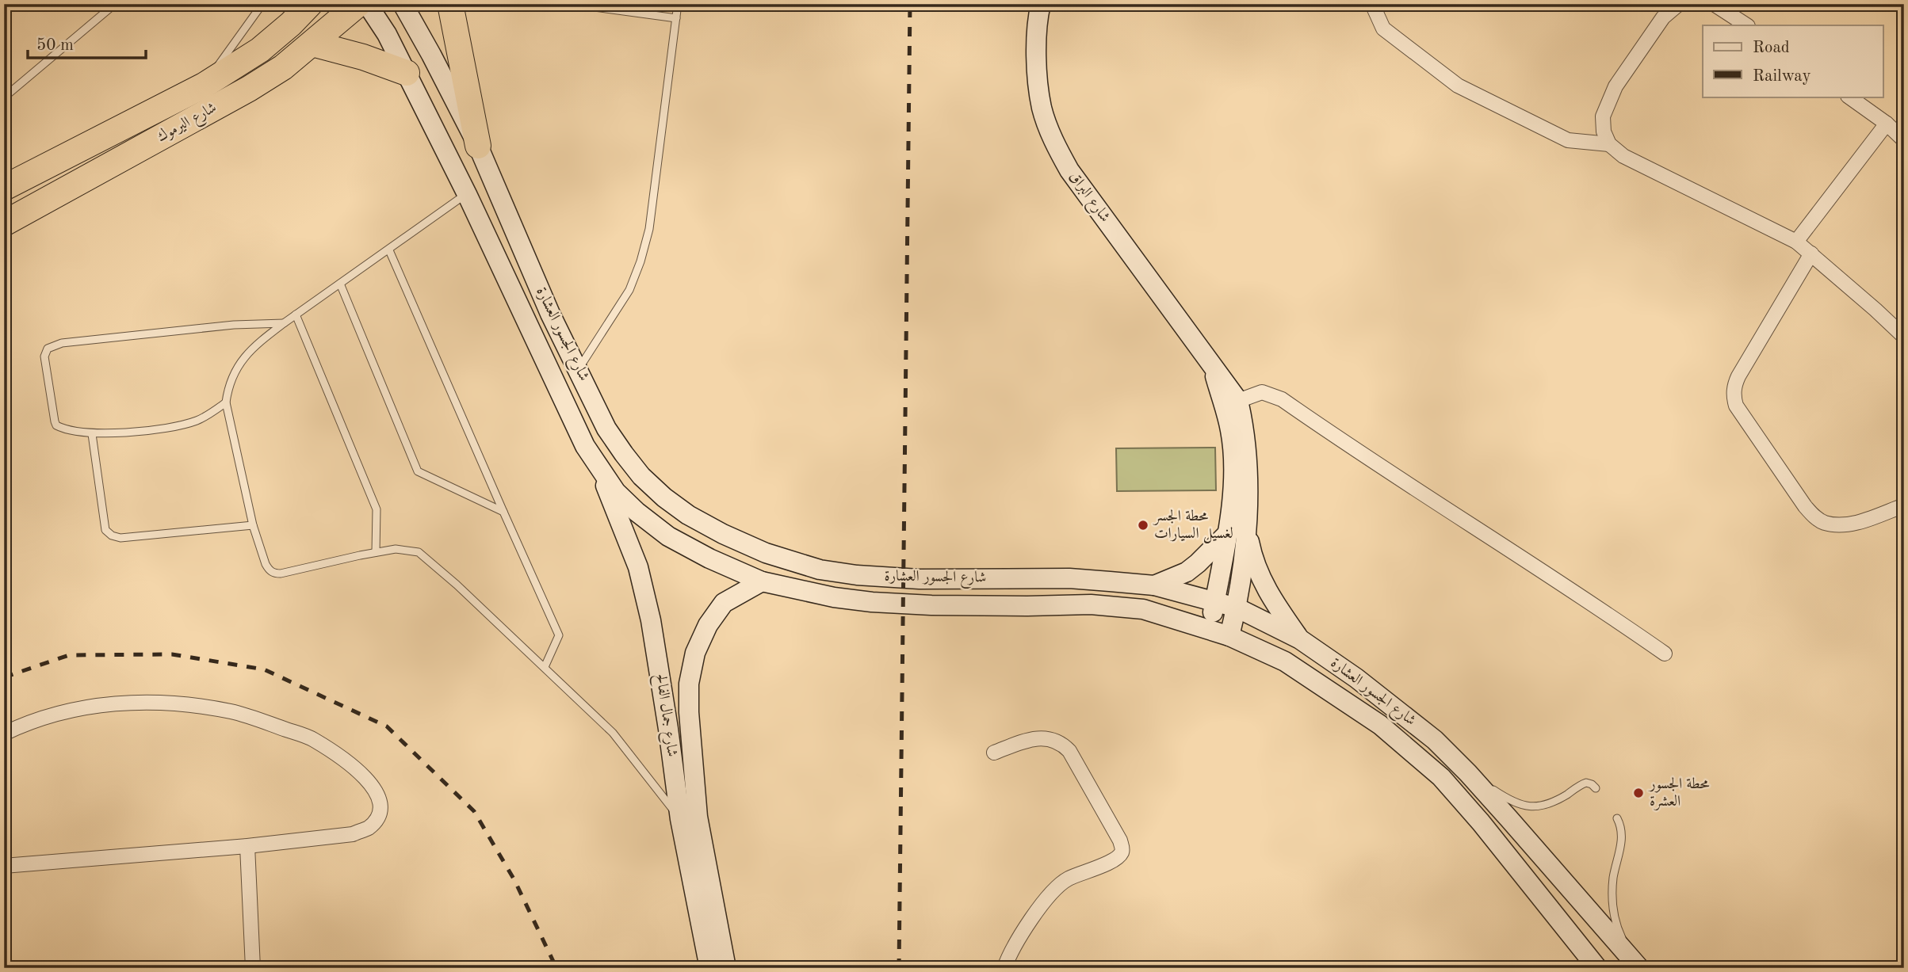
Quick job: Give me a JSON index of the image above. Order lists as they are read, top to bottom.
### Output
{
  "streets": {
    "highway": ["شارع اليرموك"],
    "main road": ["شارع البراق", "شارع الجسور العشارة", "شارع جمال الفالح"]
  },
  "crossings": [
    ["شارع البراق", "شارع الجسور العشارة"],
    ["شارع الجسور العشارة", "شارع جمال الفالح"]
  ],
  "places": ["محطة الجسر لغسيل السيارات", "محطة الجسور العشرة"],
  "legend": ["Road", "Railway"],
  "scale_bar": "50 m"
}
